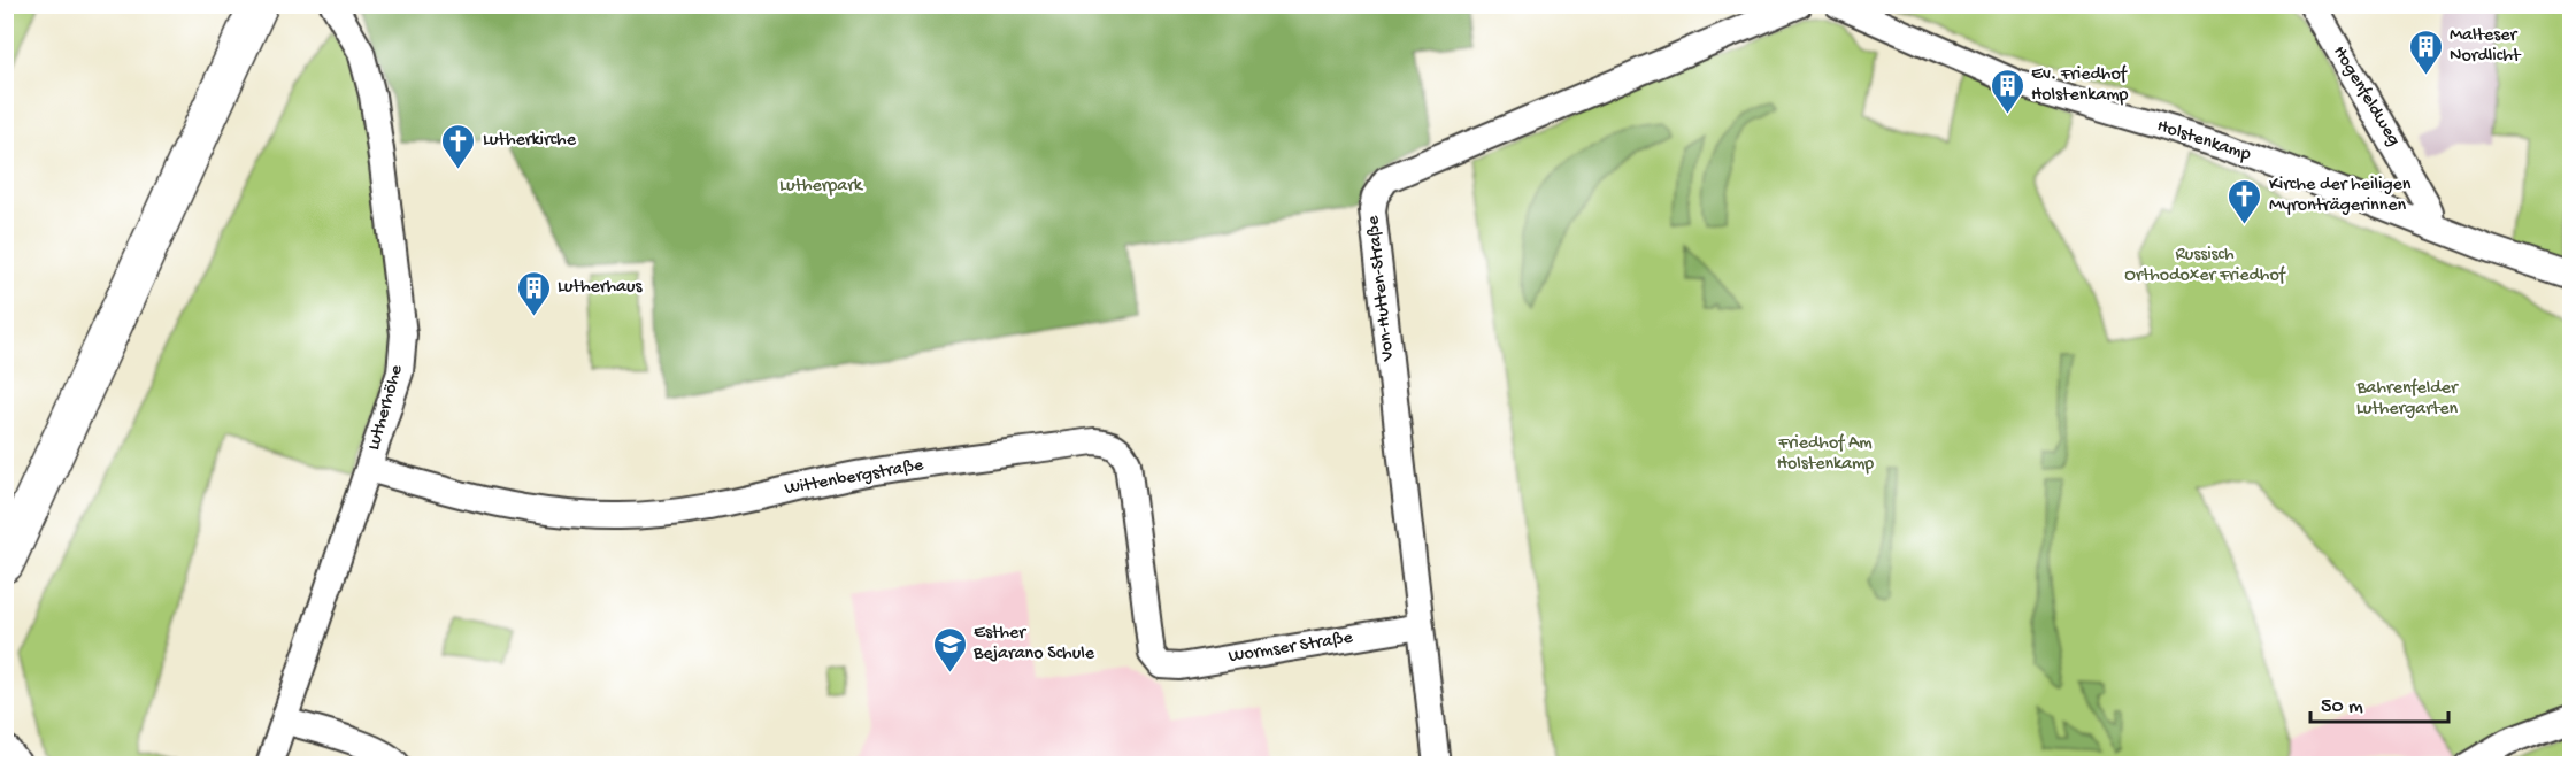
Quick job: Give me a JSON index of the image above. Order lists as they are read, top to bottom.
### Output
{
  "streets": {
    "street": [
      "Hogenfeldweg",
      "Holstenkamp",
      "Von-Hutten-Straße",
      "Lutherhöhe",
      "Wittenbergstraße",
      "Wormser Straße"
    ]
  },
  "crossings": [
    ["Hogenfeldweg", "Holstenkamp"],
    ["Von-Hutten-Straße", "Wormser Straße"],
    ["Lutherhöhe", "Wittenbergstraße"],
    ["Wittenbergstraße", "Wormser Straße"]
  ],
  "parks": [
    "Lutherpark",
    "Russisch Orthodoxer Friedhof",
    "Bahrenfelder Luthergarten",
    "Friedhof Am Holstenkamp"
  ],
  "places": {
    "building": ["Malteser Nordlicht", "Ev. Friedhof Holstenkamp", "Lutherhaus"],
    "church": ["Lutherkirche", "Kirche der heiligen Myronträgerinnen"],
    "school or university": ["Esther Bejarano Schule"]
  },
  "scale_bar": "50 m"
}
